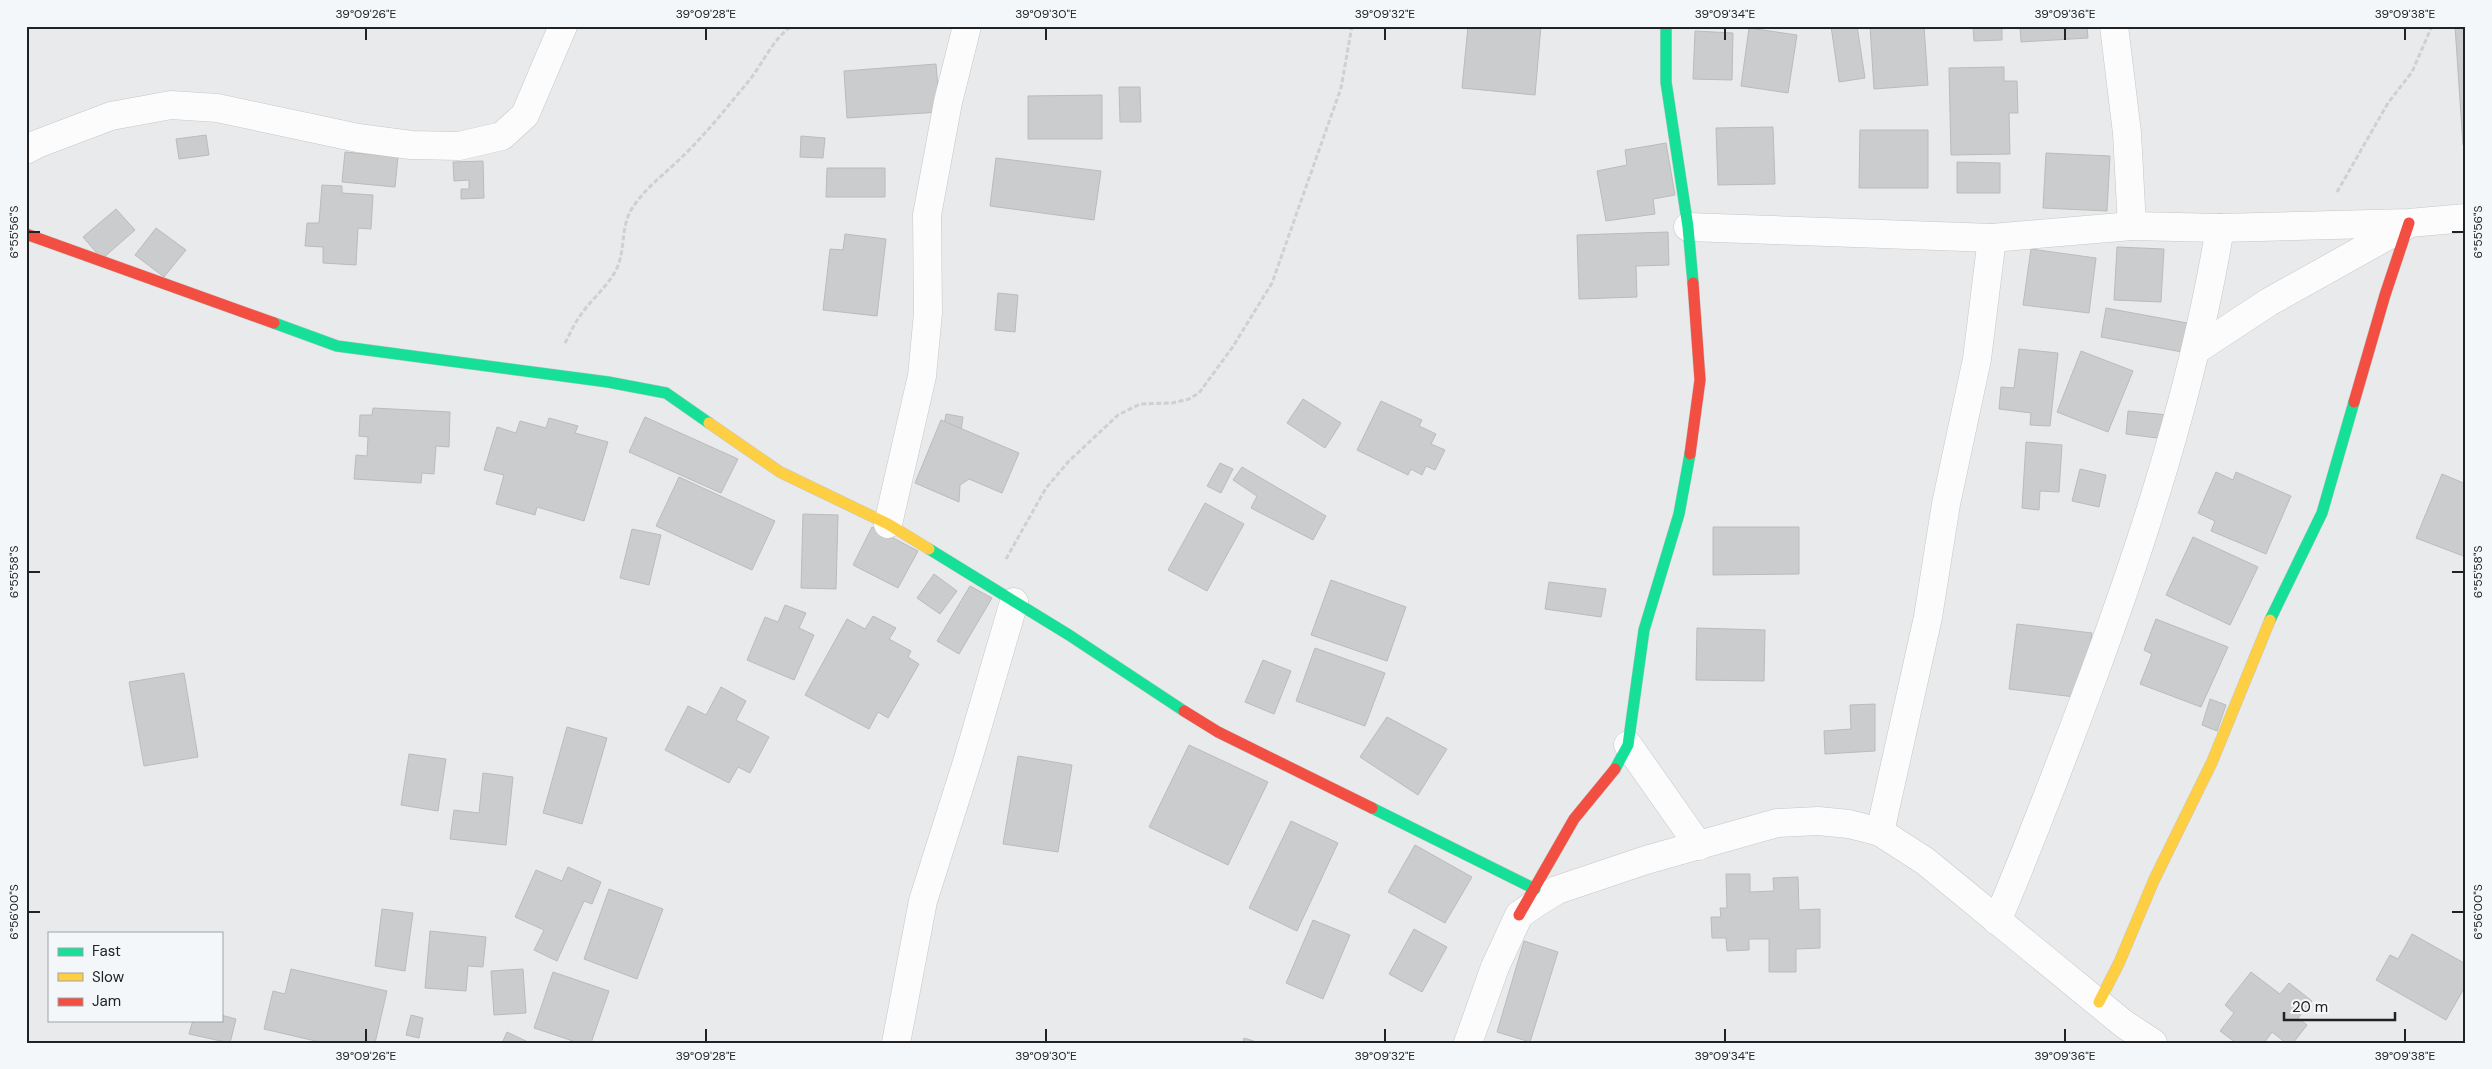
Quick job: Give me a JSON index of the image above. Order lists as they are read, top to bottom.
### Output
{
  "legend": ["Fast", "Slow", "Jam"],
  "scale_bar": "20 m",
  "coordinates": [
    "39°09'26\"E",
    "39°09'28\"E",
    "39°09'30\"E",
    "39°09'32\"E",
    "39°09'34\"E",
    "39°09'36\"E",
    "39°09'38\"E",
    "6°55'56\"S",
    "6°55'58\"S",
    "6°56'00\"S"
  ]
}
